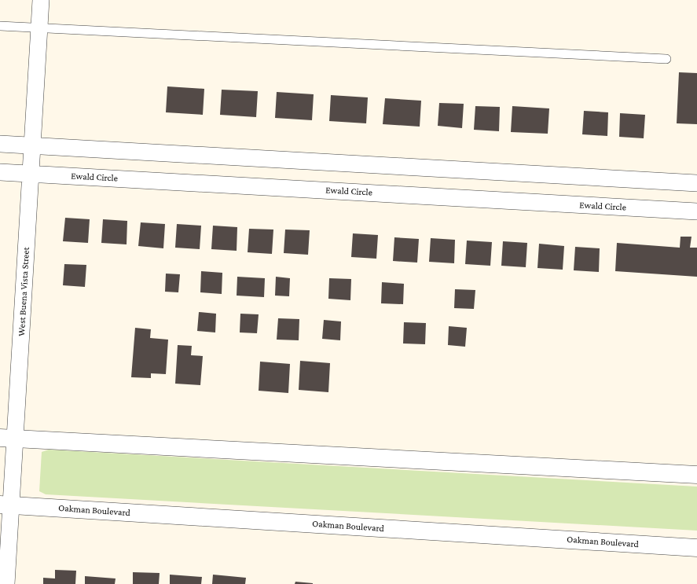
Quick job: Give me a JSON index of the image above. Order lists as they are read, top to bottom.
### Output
{
  "streets": {
    "street": ["Ewald Circle", "West Buena Vista Street", "Oakman Boulevard"]
  },
  "crossings": [
    ["Ewald Circle", "West Buena Vista Street"],
    ["West Buena Vista Street", "Oakman Boulevard"]
  ]
}
